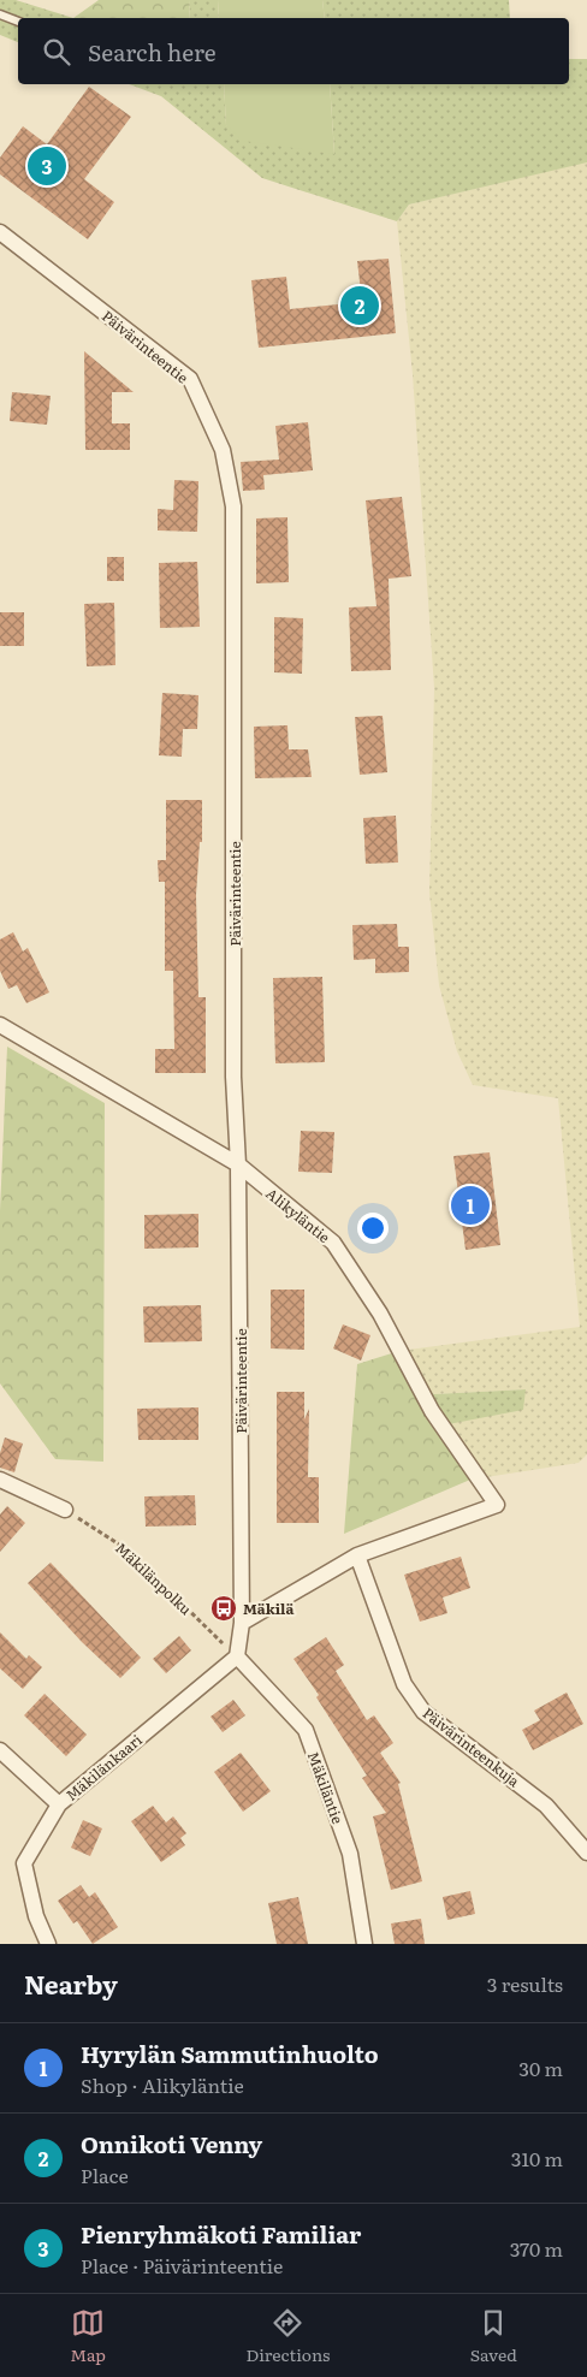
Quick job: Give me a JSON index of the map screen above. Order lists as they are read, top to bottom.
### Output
{
  "streets": {
    "street": [
      "Päivärinteentie",
      "Alikyläntie",
      "Päivärinteenkuja",
      "Mäkilänkaari",
      "Mäkiläntie"
    ],
    "path": ["Mäkilänpolku"]
  },
  "crossings": [
    ["Päivärinteentie", "Alikyläntie"],
    ["Päivärinteentie", "Mäkilänpolku"],
    ["Päivärinteentie", "Mäkilänkaari"],
    ["Päivärinteentie", "Mäkiläntie"],
    ["Alikyläntie", "Päivärinteenkuja"],
    ["Mäkilänpolku", "Mäkilänkaari"],
    ["Mäkilänpolku", "Mäkiläntie"],
    ["Mäkilänkaari", "Mäkiläntie"]
  ],
  "places": {
    "bus stop": ["Mäkilä"]
  },
  "page": {
    "search": "Search here",
    "pins": ["3", "2", "1"],
    "heading": ["Nearby", "3 results"],
    "list": [
      {
        "mark": "1",
        "name": "Hyrylän Sammutinhuolto",
        "note": "Shop · Alikyläntie",
        "value": "30 m"
      },
      {
        "mark": "2",
        "name": "Onnikoti Venny",
        "note": "Place",
        "value": "310 m"
      },
      {
        "mark": "3",
        "name": "Pienryhmäkoti Familiar",
        "note": "Place · Päivärinteentie",
        "value": "370 m"
      }
    ],
    "nav": ["Map", "Directions", "Saved"]
  }
}
